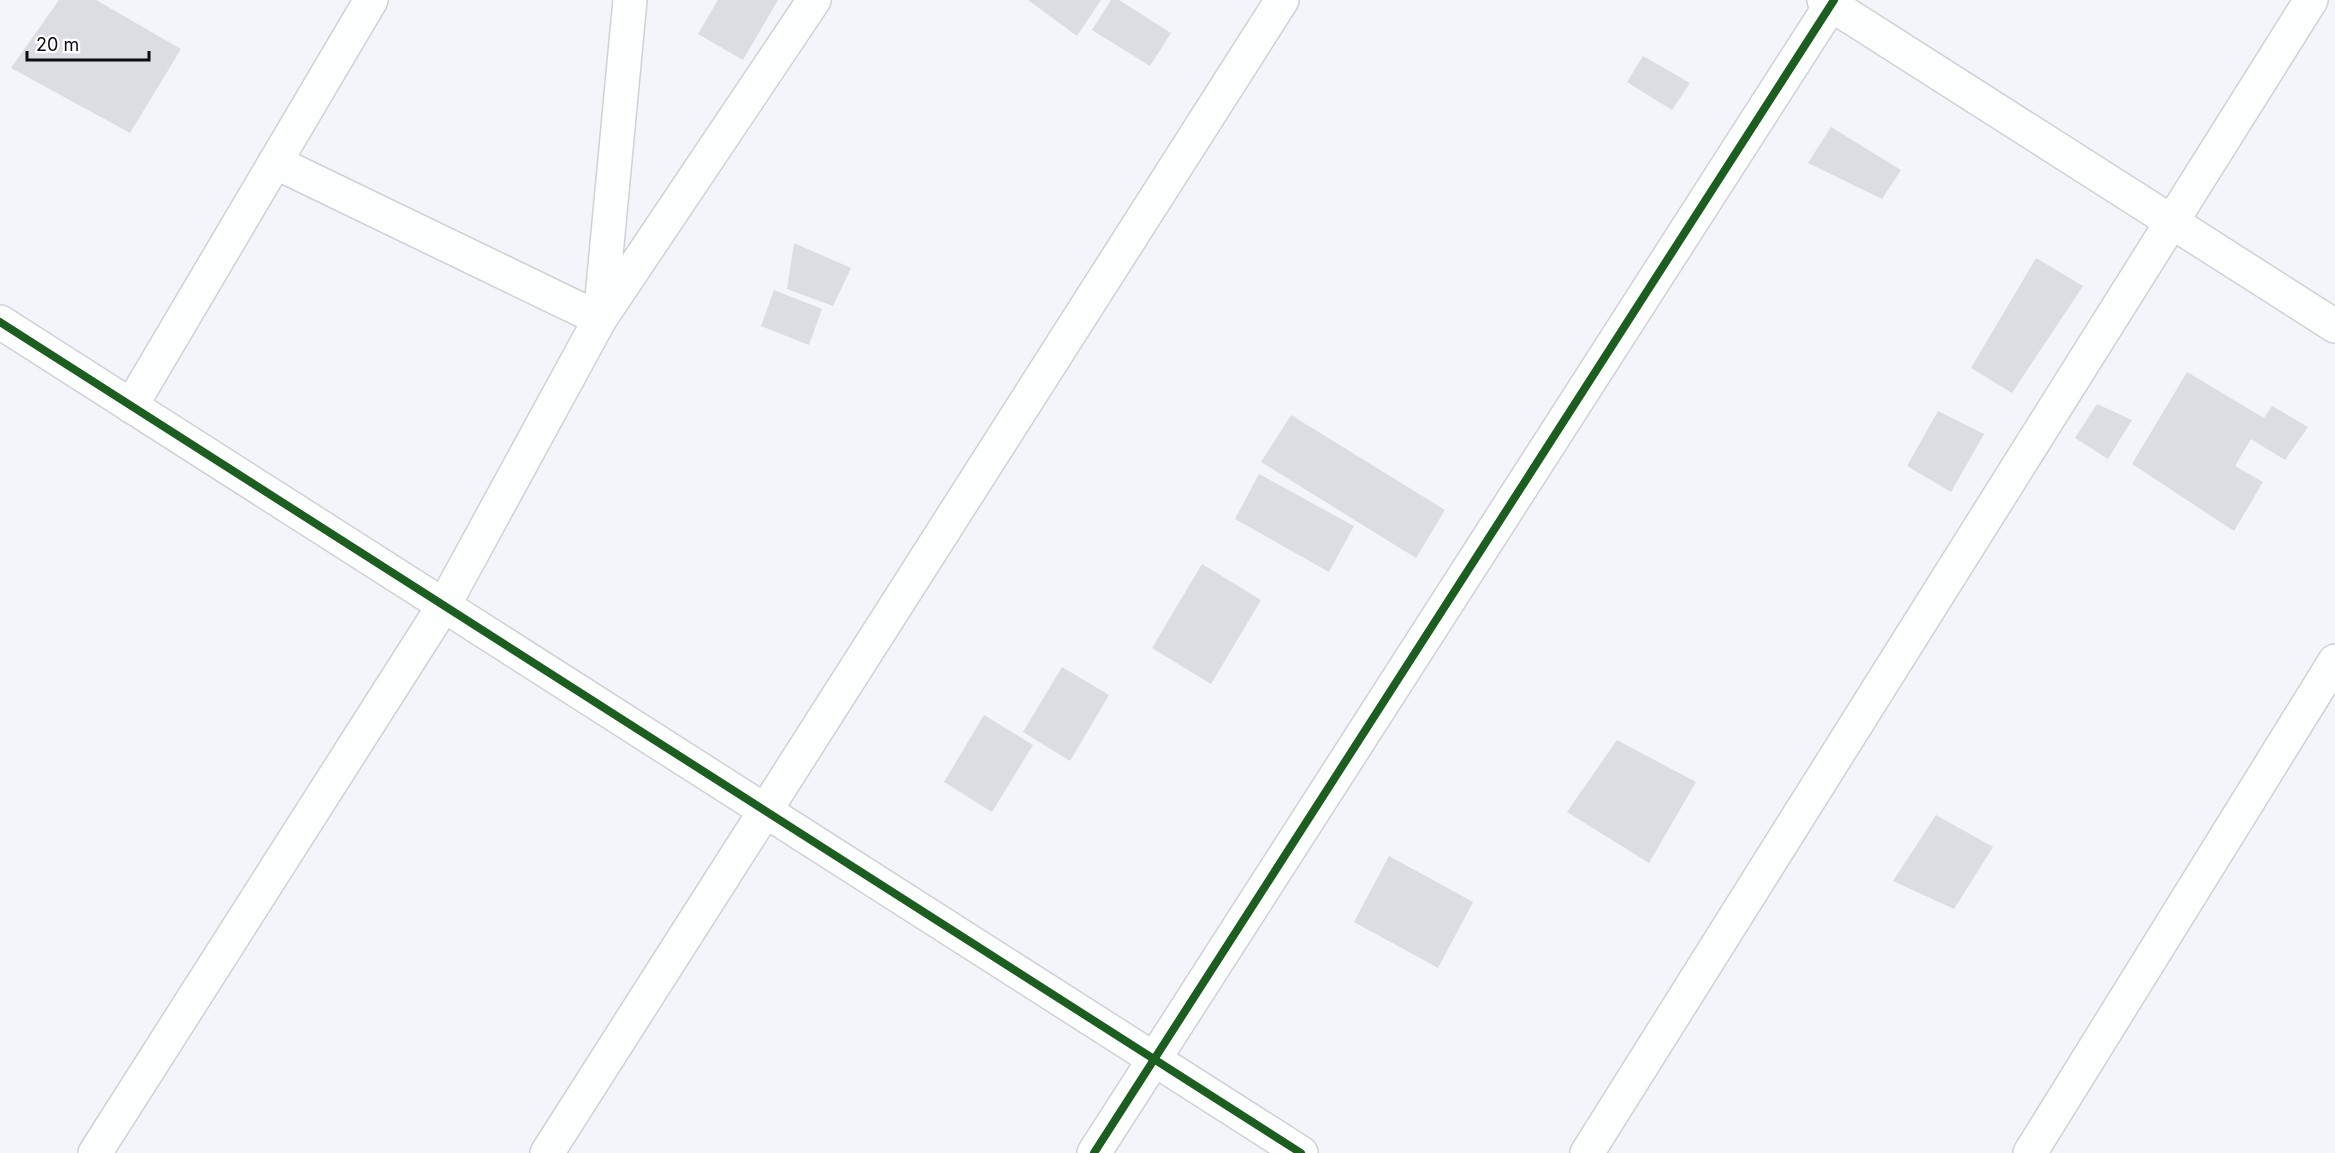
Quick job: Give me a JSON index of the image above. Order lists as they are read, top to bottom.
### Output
{
  "scale_bar": "20 m"
}
